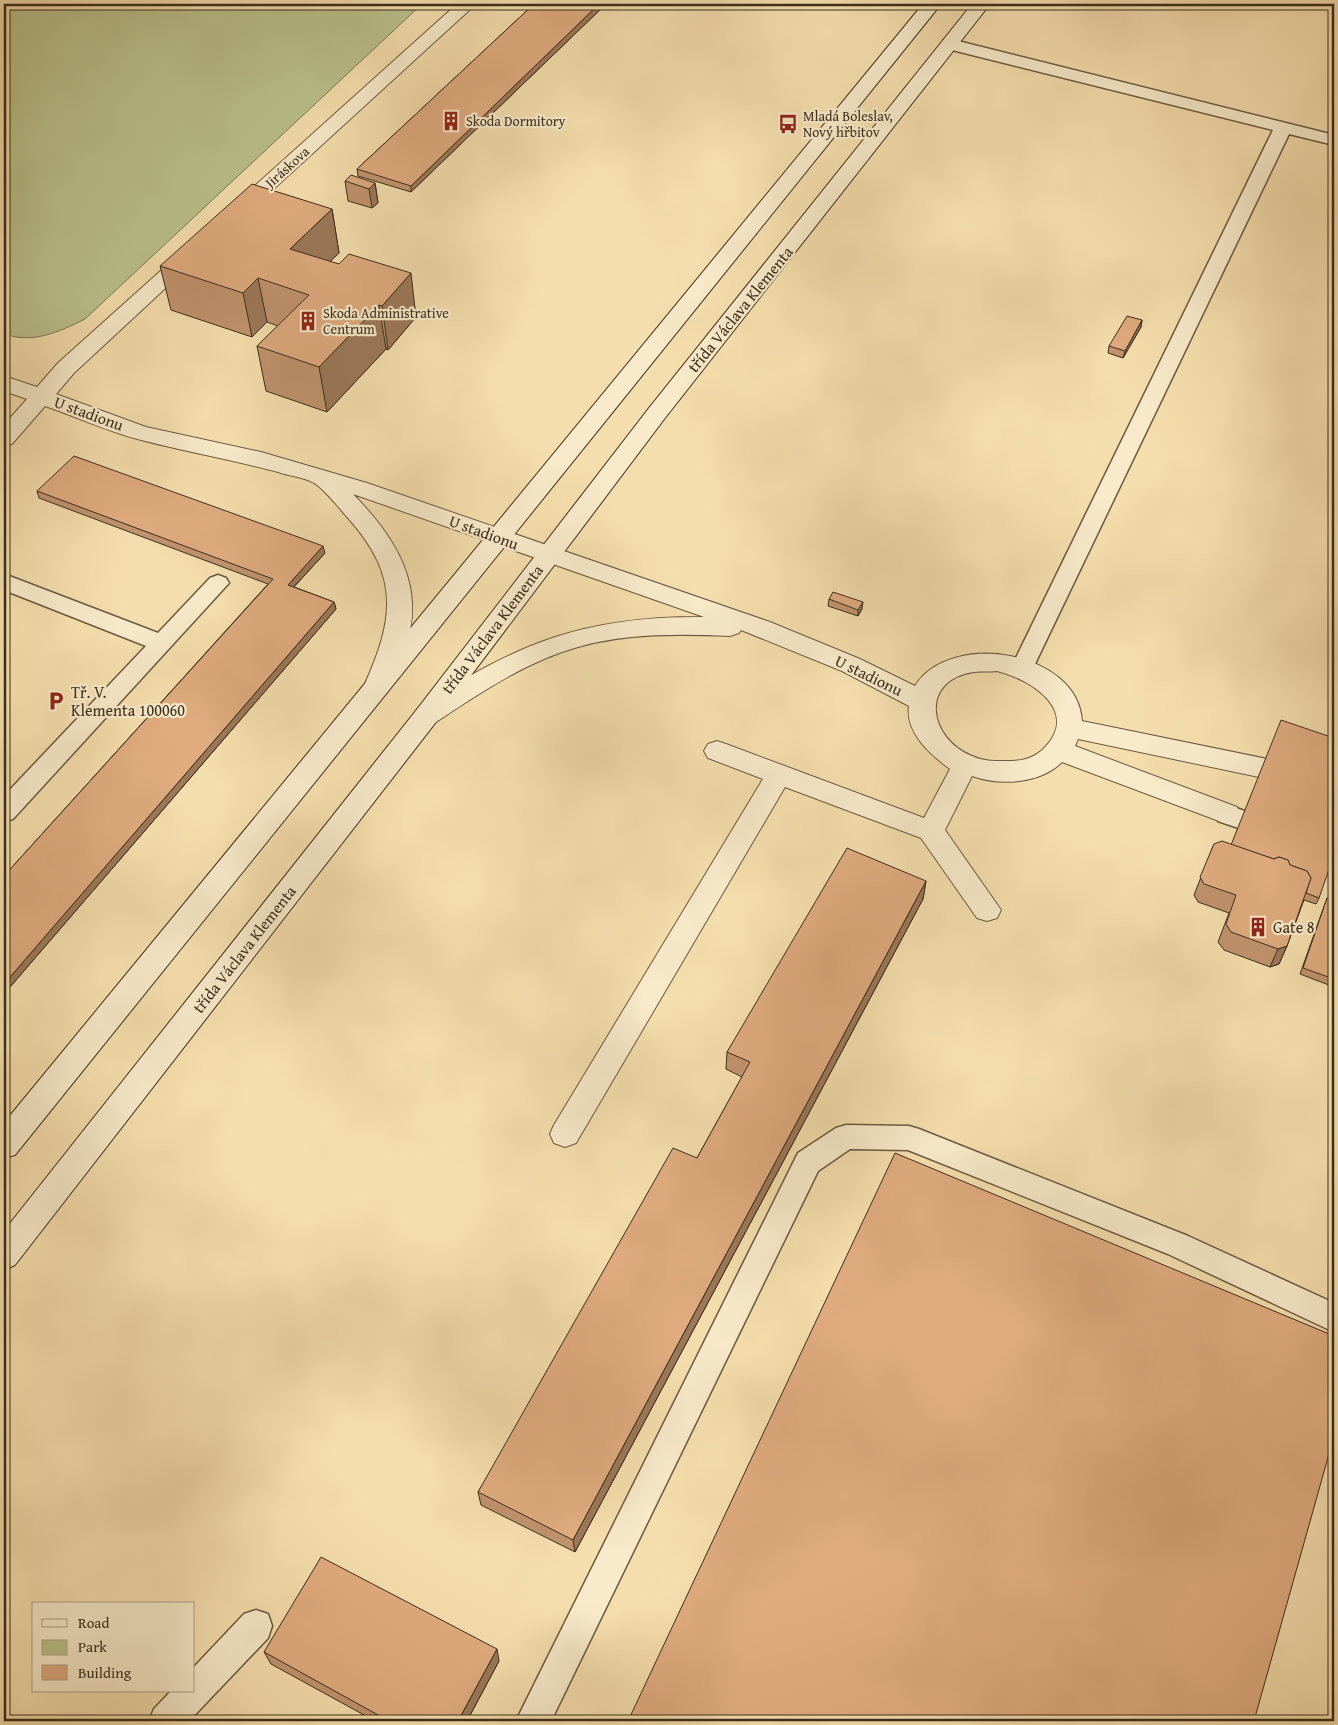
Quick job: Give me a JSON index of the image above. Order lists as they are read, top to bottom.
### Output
{
  "streets": {
    "street": ["Jiráskova", "třída Václava Klementa", "U stadionu"]
  },
  "crossings": [
    ["třída Václava Klementa", "U stadionu"]
  ],
  "places": {
    "building": ["Skoda Dormitory", "Skoda Administrative Centrum", "Gate 8"],
    "bus stop": ["Mladá Boleslav, Nový hřbitov"],
    "parking": ["Tř. V. Klementa 100060"]
  },
  "legend": ["Road", "Park", "Building"]
}
